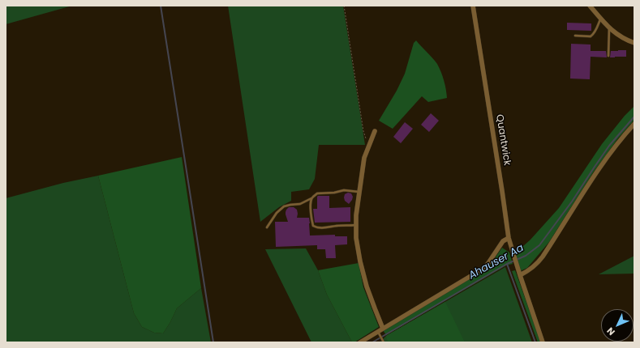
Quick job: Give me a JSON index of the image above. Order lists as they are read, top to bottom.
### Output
{
  "streets": {
    "street": ["Quantwick"]
  },
  "water": ["Ahauser Aa"],
  "north": "bottom left"
}
